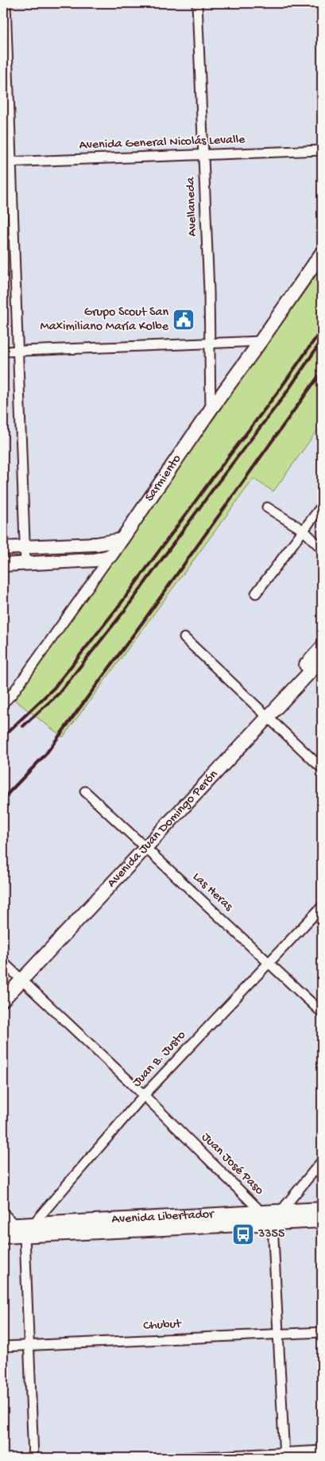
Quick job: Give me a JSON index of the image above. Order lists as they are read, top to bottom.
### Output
{
  "streets": {
    "main road": ["Sarmiento", "Avenida Juan Domingo Perón", "Avenida Libertador"],
    "street": [
      "Avenida General Nicolás Levalle",
      "Avellaneda",
      "Las Heras",
      "Juan B. Justo",
      "Juan José Paso",
      "Chubut"
    ]
  },
  "crossings": [
    ["Avenida General Nicolás Levalle", "Avellaneda"],
    ["Avellaneda", "Sarmiento"],
    ["Avenida Juan Domingo Perón", "Las Heras"],
    ["Avenida Juan Domingo Perón", "Juan José Paso"],
    ["Las Heras", "Juan B. Justo"],
    ["Juan B. Justo", "Juan José Paso"],
    ["Juan B. Justo", "Avenida Libertador"],
    ["Juan José Paso", "Avenida Libertador"]
  ],
  "places": {
    "public building": ["Grupo Scout San Maximiliano María Kolbe"],
    "bus stop": ["3355"]
  }
}
